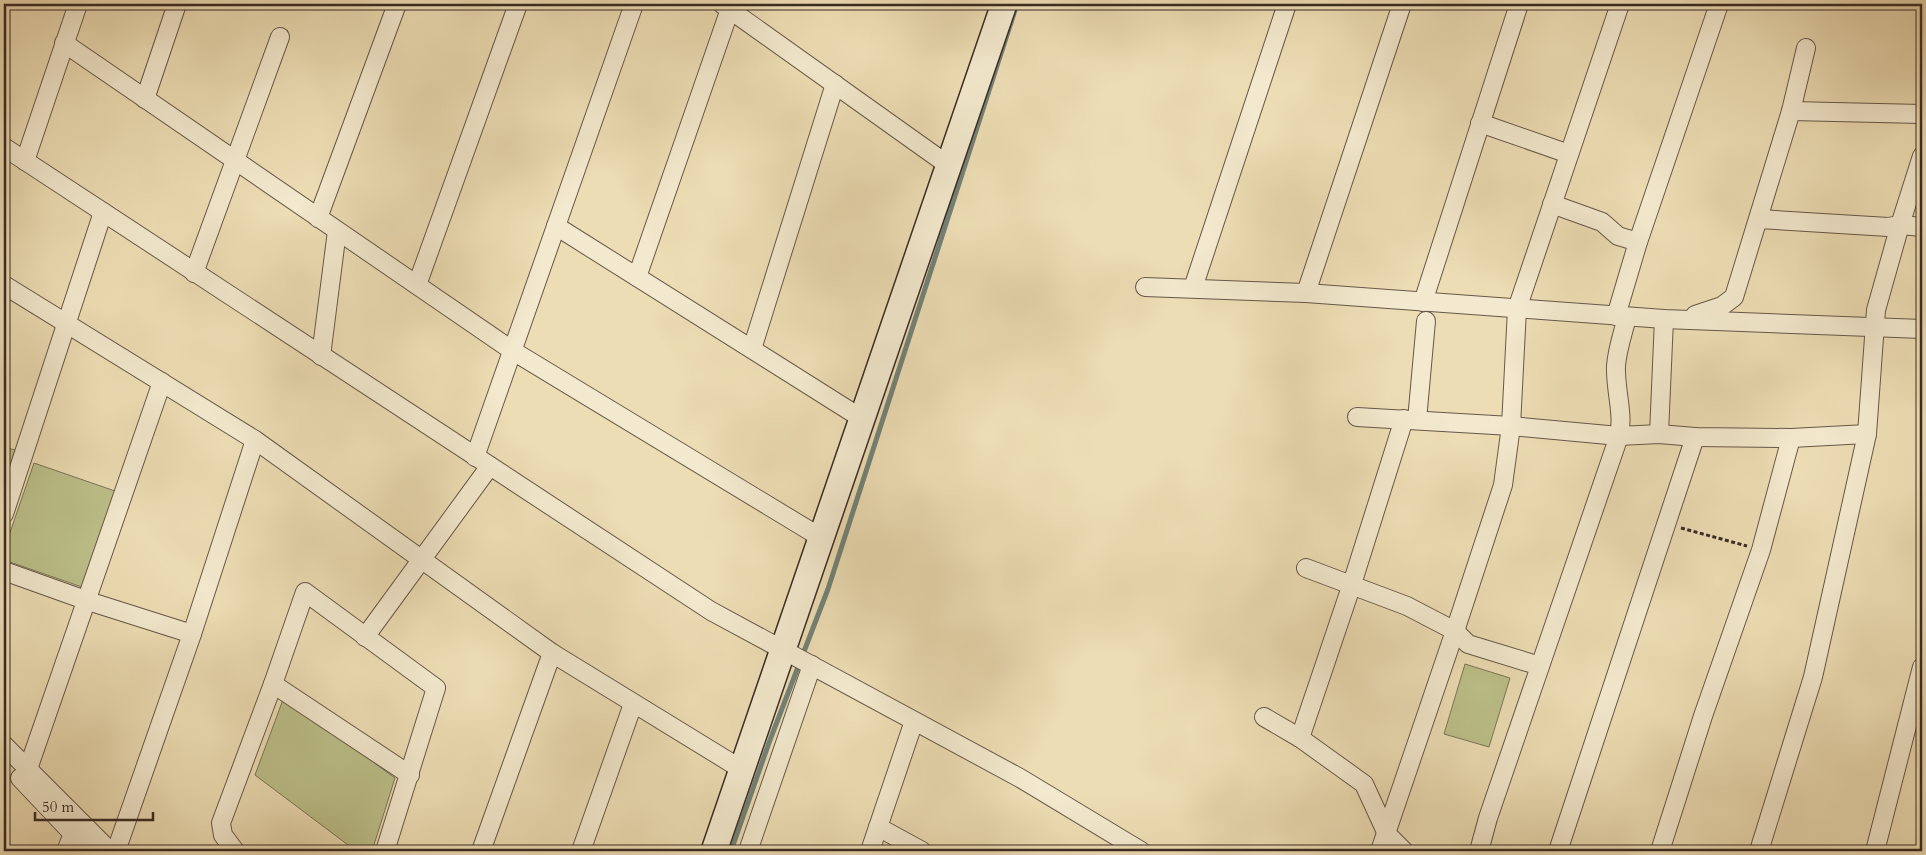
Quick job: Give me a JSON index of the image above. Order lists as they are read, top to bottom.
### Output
{
  "scale_bar": "50 m"
}
